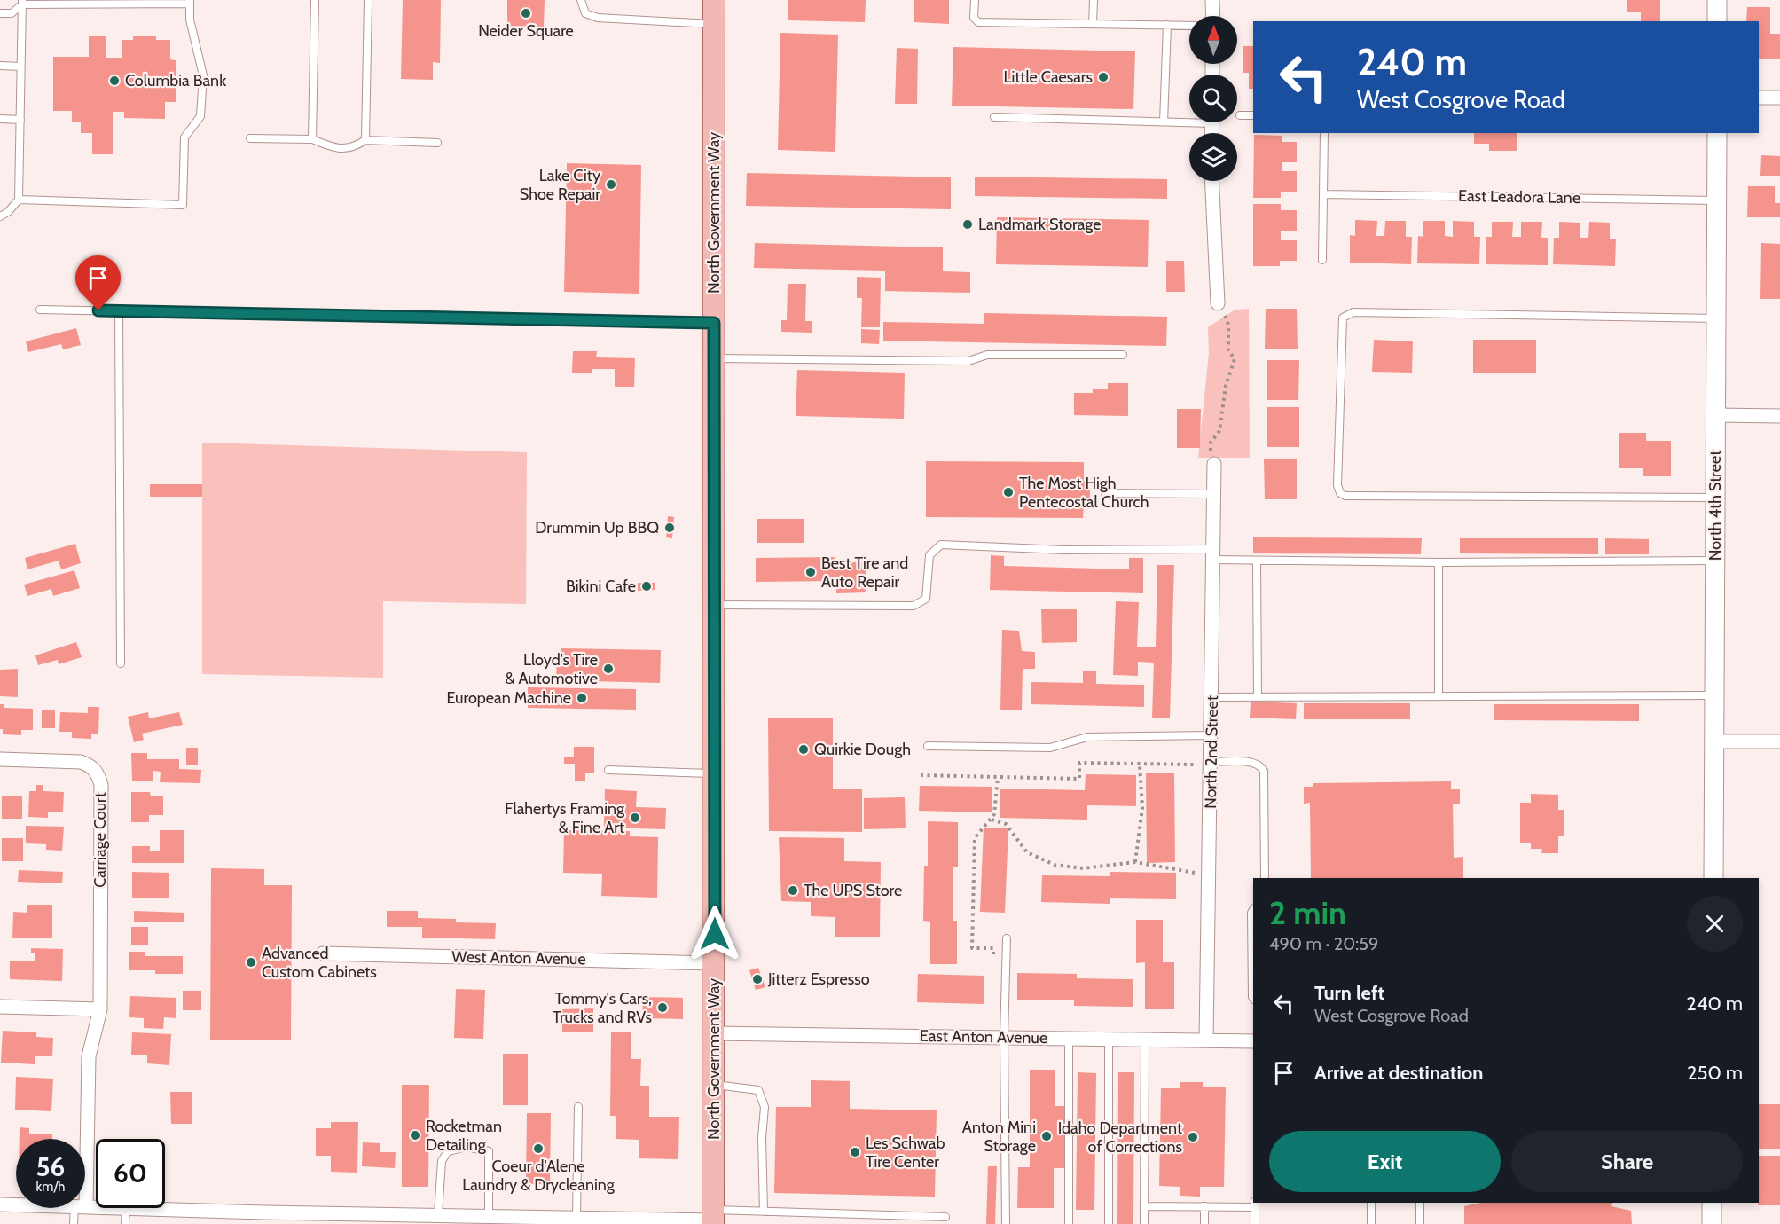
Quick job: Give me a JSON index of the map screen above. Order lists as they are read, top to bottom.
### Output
{
  "streets": {
    "main road": ["North Government Way", "North 4th Street"],
    "street": [
      "North 2nd Street",
      "Carriage Court",
      "West Anton Avenue",
      "East Anton Avenue"
    ],
    "lane": ["East Leadora Lane"]
  },
  "crossings": [
    ["East Leadora Lane", "North 4th Street"],
    ["North Government Way", "West Anton Avenue"],
    ["North Government Way", "East Anton Avenue"],
    ["North 2nd Street", "East Anton Avenue"]
  ],
  "places": [
    "Neider Square",
    "Little Caesars",
    "Columbia Bank",
    "Lake City Shoe Repair",
    "Landmark Storage",
    "The Most High Pentecostal Church",
    "Drummin Up BBQ",
    "Best Tire and Auto Repair",
    "Bikini Cafe",
    "Lloyd's Tire & Automotive",
    "European Machine",
    "Quirkie Dough",
    "Flahertys Framing & Fine Art",
    "The UPS Store",
    "Advanced Custom Cabinets",
    "Jitterz Espresso",
    "Tommy's Cars, Trucks and RVs",
    "Rocketman Detailing",
    "Anton Mini Storage",
    "Idaho Department of Corrections",
    "Coeur d'Alene Laundry & Drycleaning",
    "Les Schwab Tire Center"
  ],
  "north": "top",
  "page": {
    "turn": ["240 m", "West Cosgrove Road"],
    "heading": ["2 min", "490 m · 20:59"],
    "list": [
      {
        "name": "Turn left",
        "note": "West Cosgrove Road",
        "value": "240 m"
      },
      {
        "name": "Arrive at destination",
        "value": "250 m"
      }
    ],
    "buttons": ["Exit", "Share"],
    "speed": "56 km/h",
    "limit": "60"
  }
}
